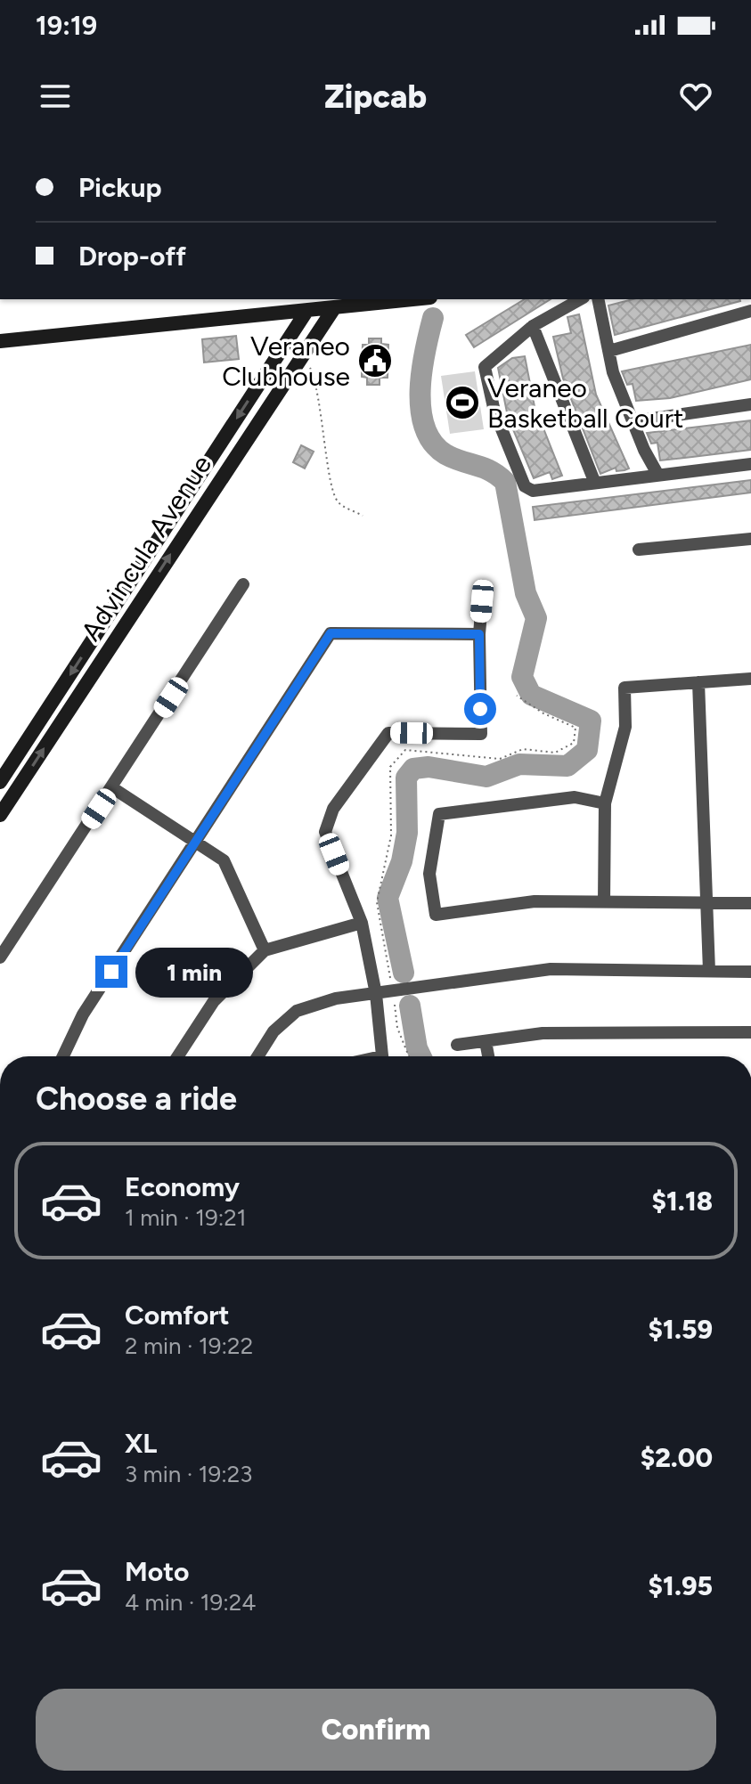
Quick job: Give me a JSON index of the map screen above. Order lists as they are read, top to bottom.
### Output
{
  "streets": {
    "main road": ["Advincula Avenue"]
  },
  "places": {
    "public building": ["Veraneo Clubhouse"],
    "sports": ["Veraneo Basketball Court"]
  },
  "page": {
    "status": "19:19",
    "header": "Zipcab",
    "banner": ["Pickup", "Drop-off"],
    "bubble": "1 min",
    "heading": "Choose a ride",
    "list": [
      {
        "name": "Economy",
        "note": "1 min · 19:21",
        "value": "$1.18"
      },
      {
        "name": "Comfort",
        "note": "2 min · 19:22",
        "value": "$1.59"
      },
      {
        "name": "XL",
        "note": "3 min · 19:23",
        "value": "$2.00"
      },
      {
        "name": "Moto",
        "note": "4 min · 19:24",
        "value": "$1.95"
      }
    ],
    "buttons": "Confirm"
  }
}
